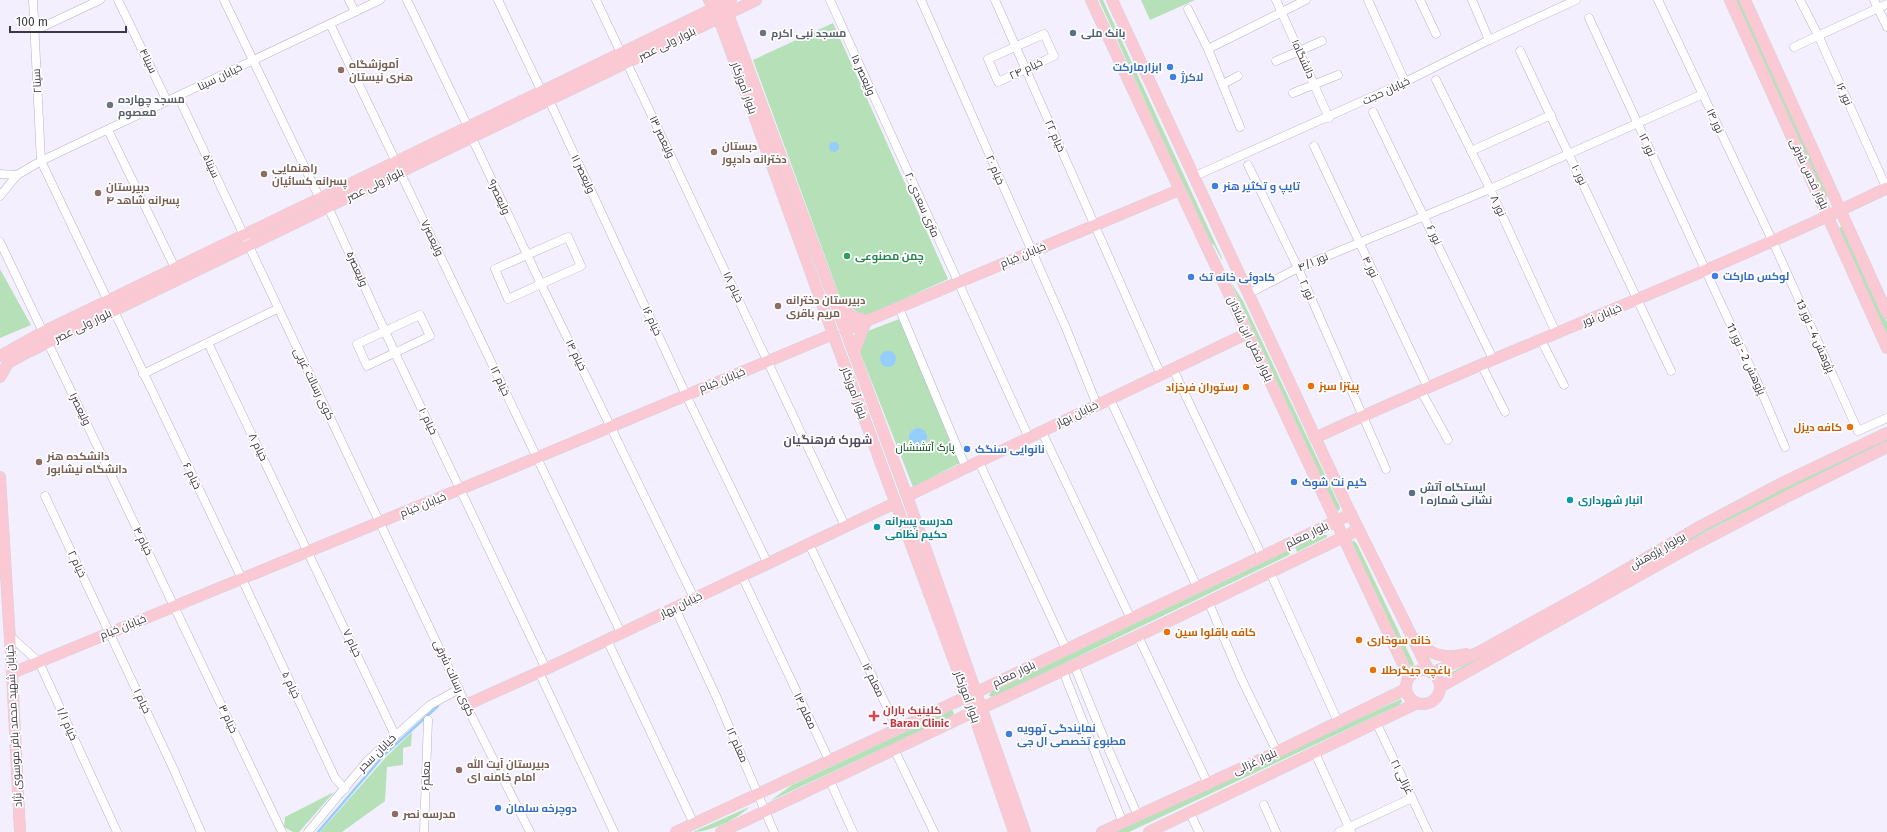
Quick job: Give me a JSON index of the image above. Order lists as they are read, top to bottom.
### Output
{
  "streets": {
    "main road": [
      "بلوار ولی عصر",
      "بلوار آموزگار",
      "بلوار قدس شرقی",
      "خیابان خیام",
      "خیابان نور",
      "بلوار فضل ابن شاذان",
      "خیابان بهار",
      "بلوار معلم",
      "بولوار پژوهش",
      "خیابان شهید محمد باقر موسوی نژاد",
      "بلوار غزالی"
    ],
    "street": [
      "دانشگاه۱",
      "سینا۴",
      "خیام ۲۴",
      "ولیعصر ۱۵",
      "خیابان سینا",
      "سینا۲",
      "خیابان حجت",
      "نور ۱۶",
      "نور ۱۴",
      "خیام ۲۲",
      "ولیعصر ۱۳",
      "نور ۱۲",
      "سینا۵",
      "خیام ۲۰",
      "ولیعصر ۱۱",
      "نور ۱۰",
      "ولیعصر۹",
      "۲۰ متری سعدی",
      "نور ۸",
      "نور ۶",
      "ولیعصر۷",
      "نور ۴/۱",
      "نور ۴",
      "ولیعصر۵",
      "خیام ۱۸",
      "نور ۲",
      "خیام ۱۶",
      "پژوهش 4 - نور 13",
      "خیام ۱۴",
      "پژوهش 2 - نور 11",
      "خیام ۱۲",
      "کوی رسالت غربی",
      "ولیعصر۱",
      "خیام ۱۰",
      "خیام ۸",
      "خیام ۶",
      "خیام ۴",
      "خیام ۲",
      "خیام ۷",
      "کوی رسالت شرقی",
      "معلم ۱۶",
      "خیام ۵",
      "خیام ۱",
      "معلم ۱۴",
      "خیام ۳",
      "خیام ۱/۱",
      "معلم ۱۲",
      "خیابان سحر",
      "معلم۶",
      "غزالی ۲۱"
    ]
  },
  "crossings": [
    ["بلوار ولی عصر", "بلوار آموزگار"],
    ["بلوار ولی عصر", "ولیعصر ۱۳"],
    ["بلوار ولی عصر", "سینا۵"],
    ["بلوار ولی عصر", "ولیعصر ۱۱"],
    ["بلوار ولی عصر", "ولیعصر۹"],
    ["بلوار ولی عصر", "ولیعصر۷"],
    ["بلوار ولی عصر", "ولیعصر۵"],
    ["بلوار ولی عصر", "کوی رسالت غربی"],
    ["بلوار ولی عصر", "ولیعصر۱"],
    ["بلوار ولی عصر", "خیام ۶"],
    ["دانشگاه۱", "خیابان حجت"],
    ["سینا۴", "خیابان سینا"],
    ["خیام ۲۴", "خیام ۲۲"],
    ["ولیعصر ۱۵", "۲۰ متری سعدی"],
    ["خیابان سینا", "سینا۲"],
    ["خیابان سینا", "سینا۵"],
    ["بلوار آموزگار", "خیابان خیام"],
    ["بلوار آموزگار", "خیابان بهار"],
    ["بلوار آموزگار", "بلوار معلم"],
    ["خیابان حجت", "بلوار فضل ابن شاذان"],
    ["نور ۱۶", "خیابان نور"],
    ["نور ۱۴", "نور ۴/۱"],
    ["نور ۱۴", "خیابان نور"],
    ["نور ۱۴", "پژوهش 4 - نور 13"],
    ["خیام ۲۲", "خیابان خیام"],
    ["خیام ۲۲", "خیابان بهار"],
    ["ولیعصر ۱۳", "خیام ۱۸"],
    ["نور ۱۲", "نور ۴/۱"],
    ["نور ۱۲", "خیابان نور"],
    ["نور ۱۲", "پژوهش 2 - نور 11"],
    ["سینا۵", "کوی رسالت غربی"],
    ["خیام ۲۰", "خیابان خیام"],
    ["خیام ۲۰", "خیابان بهار"],
    ["ولیعصر ۱۱", "خیام ۱۶"],
    ["بلوار قدس شرقی", "خیابان نور"],
    ["نور ۱۰", "نور ۴/۱"],
    ["نور ۱۰", "خیابان نور"],
    ["ولیعصر۹", "خیام ۱۴"],
    ["۲۰ متری سعدی", "خیابان خیام"],
    ["۲۰ متری سعدی", "خیابان بهار"],
    ["نور ۸", "نور ۴/۱"],
    ["نور ۸", "خیابان نور"],
    ["نور ۶", "نور ۴/۱"],
    ["نور ۶", "خیابان نور"],
    ["ولیعصر۷", "خیام ۱۲"],
    ["خیابان خیام", "خیام ۱۸"],
    ["خیابان خیام", "خیام ۱۶"],
    ["خیابان خیام", "بلوار فضل ابن شاذان"],
    ["خیابان خیام", "خیام ۱۴"],
    ["خیابان خیام", "خیام ۱۲"],
    ["خیابان خیام", "کوی رسالت غربی"],
    ["خیابان خیام", "خیام ۱۰"],
    ["خیابان خیام", "خیام ۸"],
    ["خیابان خیام", "خیام ۶"],
    ["خیابان خیام", "خیام ۴"],
    ["خیابان خیام", "خیام ۲"],
    ["خیابان خیام", "خیام ۷"],
    ["خیابان خیام", "کوی رسالت شرقی"],
    ["خیابان خیام", "خیام ۵"],
    ["خیابان خیام", "خیام ۱"],
    ["خیابان خیام", "خیام ۳"],
    ["خیابان خیام", "خیام ۱/۱"],
    ["خیابان خیام", "خیابان شهید محمد باقر موسوی نژاد"],
    ["نور ۴/۱", "نور ۴"],
    ["نور ۴/۱", "نور ۲"],
    ["نور ۴/۱", "بلوار فضل ابن شاذان"],
    ["نور ۴", "خیابان نور"],
    ["ولیعصر۵", "خیام ۱۰"],
    ["خیام ۱۸", "خیابان بهار"],
    ["نور ۲", "خیابان نور"],
    ["خیابان نور", "پژوهش 4 - نور 13"],
    ["خیابان نور", "بلوار فضل ابن شاذان"],
    ["خیابان نور", "پژوهش 2 - نور 11"],
    ["خیام ۱۶", "خیابان بهار"],
    ["بلوار فضل ابن شاذان", "خیابان بهار"],
    ["بلوار فضل ابن شاذان", "بلوار معلم"],
    ["بلوار فضل ابن شاذان", "بولوار پژوهش"],
    ["بلوار فضل ابن شاذان", "بلوار غزالی"],
    ["خیام ۱۴", "خیابان بهار"],
    ["خیام ۱۲", "خیابان بهار"],
    ["کوی رسالت غربی", "کوی رسالت شرقی"],
    ["ولیعصر۱", "خیام ۴"],
    ["خیابان بهار", "خیام ۱۰"],
    ["خیابان بهار", "کوی رسالت شرقی"],
    ["خیابان بهار", "معلم ۱۶"],
    ["خیابان بهار", "معلم ۱۴"],
    ["خیابان بهار", "معلم ۱۲"],
    ["خیام ۸", "خیام ۷"],
    ["خیام ۶", "خیام ۵"],
    ["بلوار معلم", "معلم ۱۶"],
    ["بلوار معلم", "معلم ۱۴"],
    ["بلوار معلم", "معلم ۱۲"],
    ["خیام ۴", "خیام ۳"],
    ["بولوار پژوهش", "بلوار غزالی"],
    ["خیام ۲", "خیام ۱"],
    ["خیام ۷", "خیابان سحر"],
    ["کوی رسالت شرقی", "خیابان سحر"],
    ["خیام ۵", "خیابان سحر"],
    ["بلوار غزالی", "غزالی ۲۱"]
  ],
  "districts": ["شهرک فرهنگیان"],
  "parks": ["پارک آتشنشان"],
  "places": {
    "other": [
      "مسجد نبی اکرم",
      "بانک ملی",
      "ابزارمارکت",
      "آموزشگاه هنری نیستان",
      "لاکرژ",
      "مسجد چهارده معصوم",
      "دبستان دخترانه دادپور",
      "راهنمایی پسرانه کسائیان",
      "تایپ و تکثیر هنر",
      "دبیرستان پسرانه شاهد ۴",
      "چمن مصنوعی",
      "لوکس مارکت",
      "کادوئی خانه تک",
      "دبیرستان دخترانه مریم باقری",
      "پیتزا سبز",
      "رستوران فرخزاد",
      "کافه دیزل",
      "نانوایی سنگک",
      "دانشکده هنر دانشگاه نیشابور",
      "گیم نت شوک",
      "ایستگاه آتش نشانی شماره ۱",
      "انبار شهرداری",
      "مدرسه پسرانه حکیم نظامی",
      "کافه باقلوا سین",
      "خانه سوخاری",
      "باغچه جیگرطلا",
      "نمایندگی تهویه مطبوع تخصصی ال جی",
      "دبیرستان آیت الله امام خامنه ای",
      "دوچرخه سلمان",
      "مدرسه نصر"
    ],
    "health": ["کلینیک باران - Baran Clinic"]
  },
  "scale_bar": "100 m"
}
